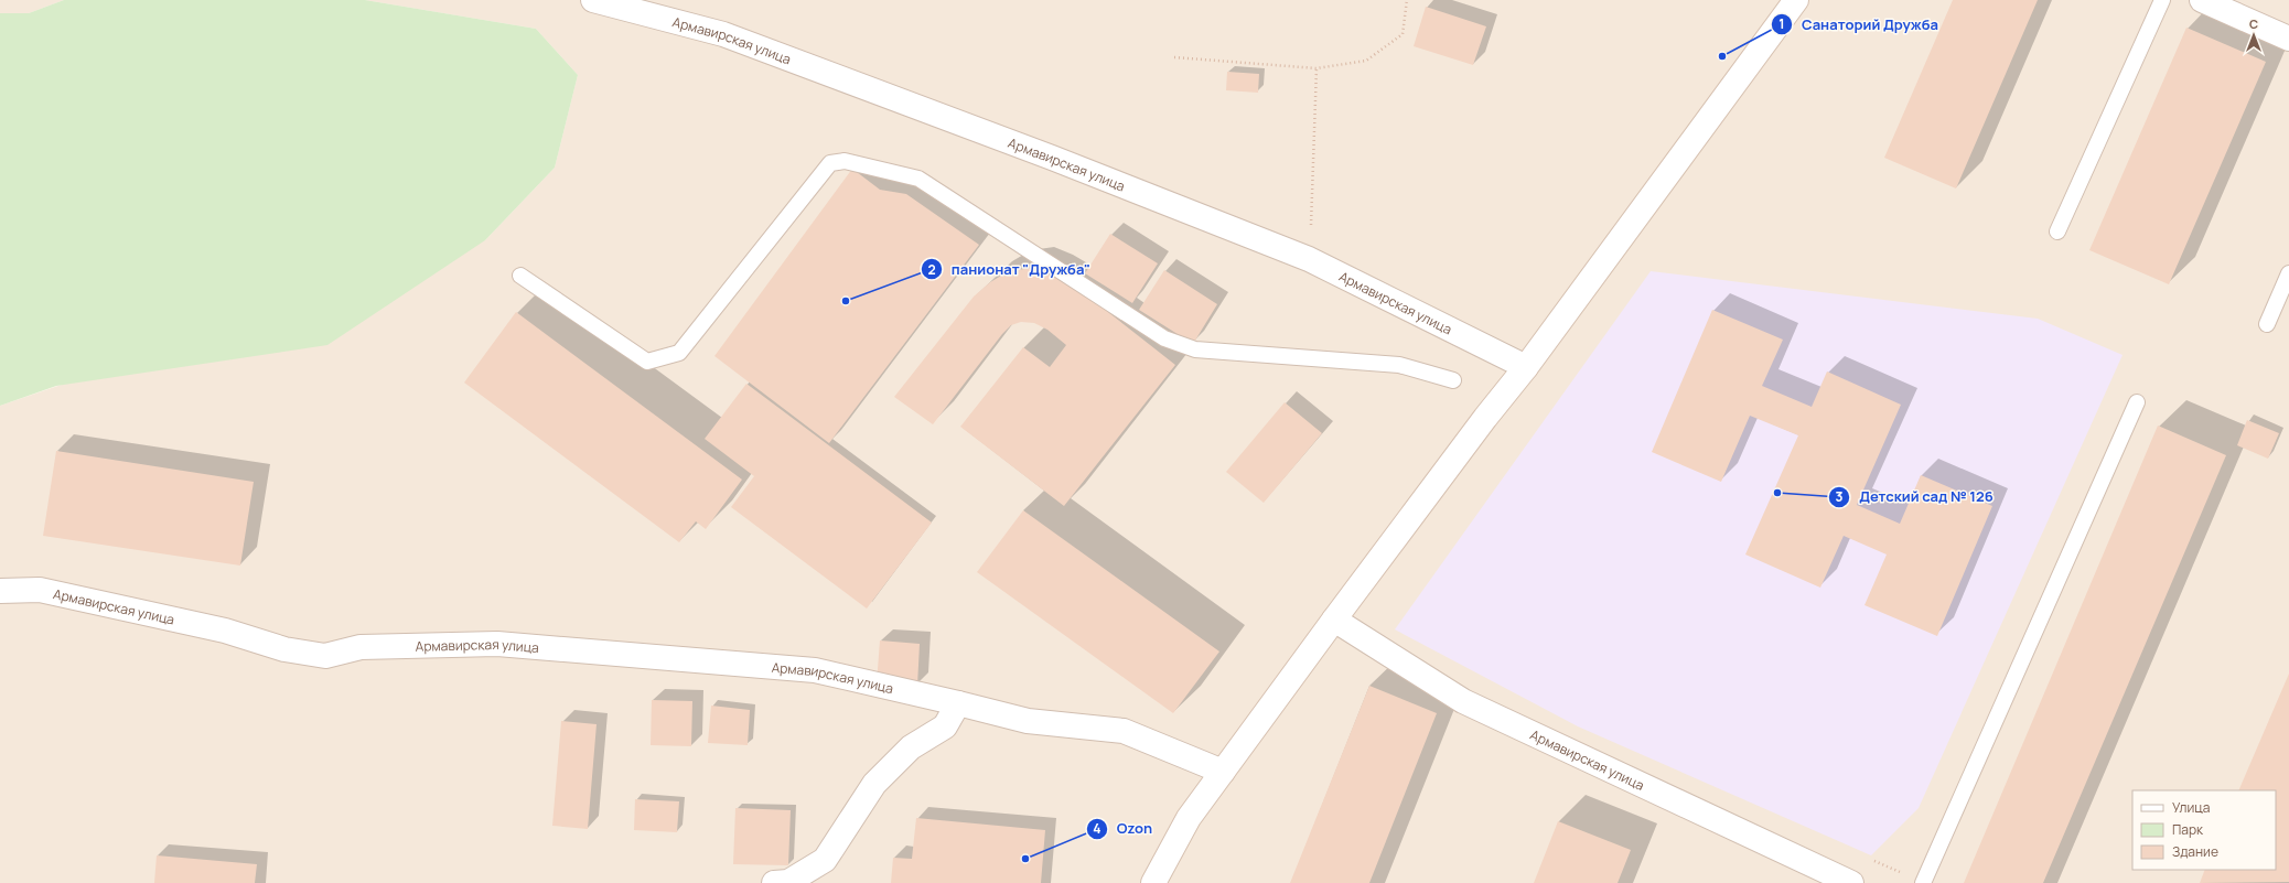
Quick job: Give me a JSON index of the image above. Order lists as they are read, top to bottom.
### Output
{
  "streets": {
    "street": ["Армавирская улица"]
  },
  "places": [
    "Санаторий Дружба",
    "панионат \"Дружба\"",
    "Детский сад № 126",
    "Ozon"
  ],
  "legend": ["Улица", "Парк", "Здание"],
  "north": "top"
}
